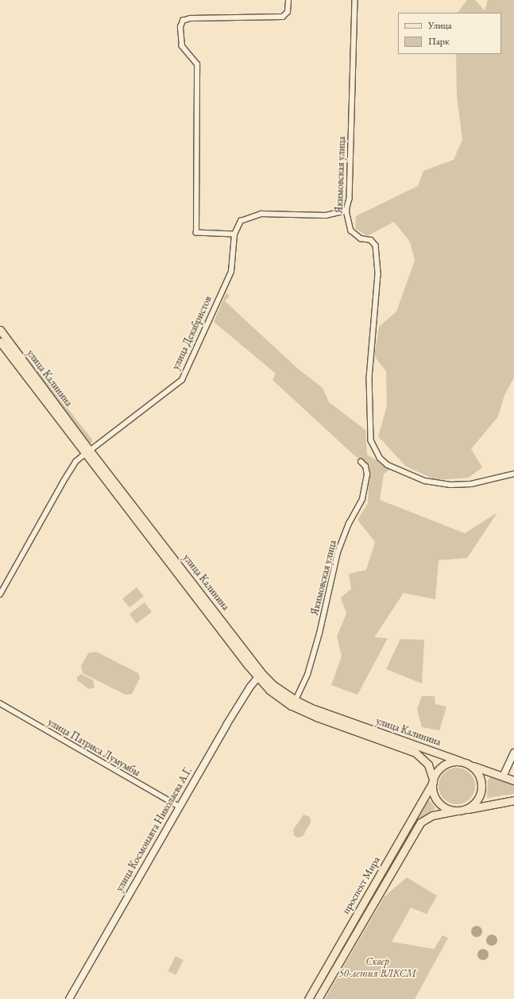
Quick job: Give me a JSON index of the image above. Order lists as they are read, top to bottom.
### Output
{
  "streets": {
    "main road": ["улица Калинина", "проспект Мира"],
    "street": [
      "Якимовская улица",
      "улица Декабристов",
      "улица Патриса Лумумбы",
      "улица Космонавта Николаева А.Г."
    ]
  },
  "crossings": [
    ["Якимовская улица", "улица Калинина"],
    ["улица Декабристов", "улица Калинина"],
    ["улица Калинина", "улица Космонавта Николаева А.Г."],
    ["улица Калинина", "проспект Мира"],
    ["улица Патриса Лумумбы", "улица Космонавта Николаева А.Г."]
  ],
  "parks": ["Сквер 50-летия ВЛКСМ"],
  "legend": ["Улица", "Парк"]
}
